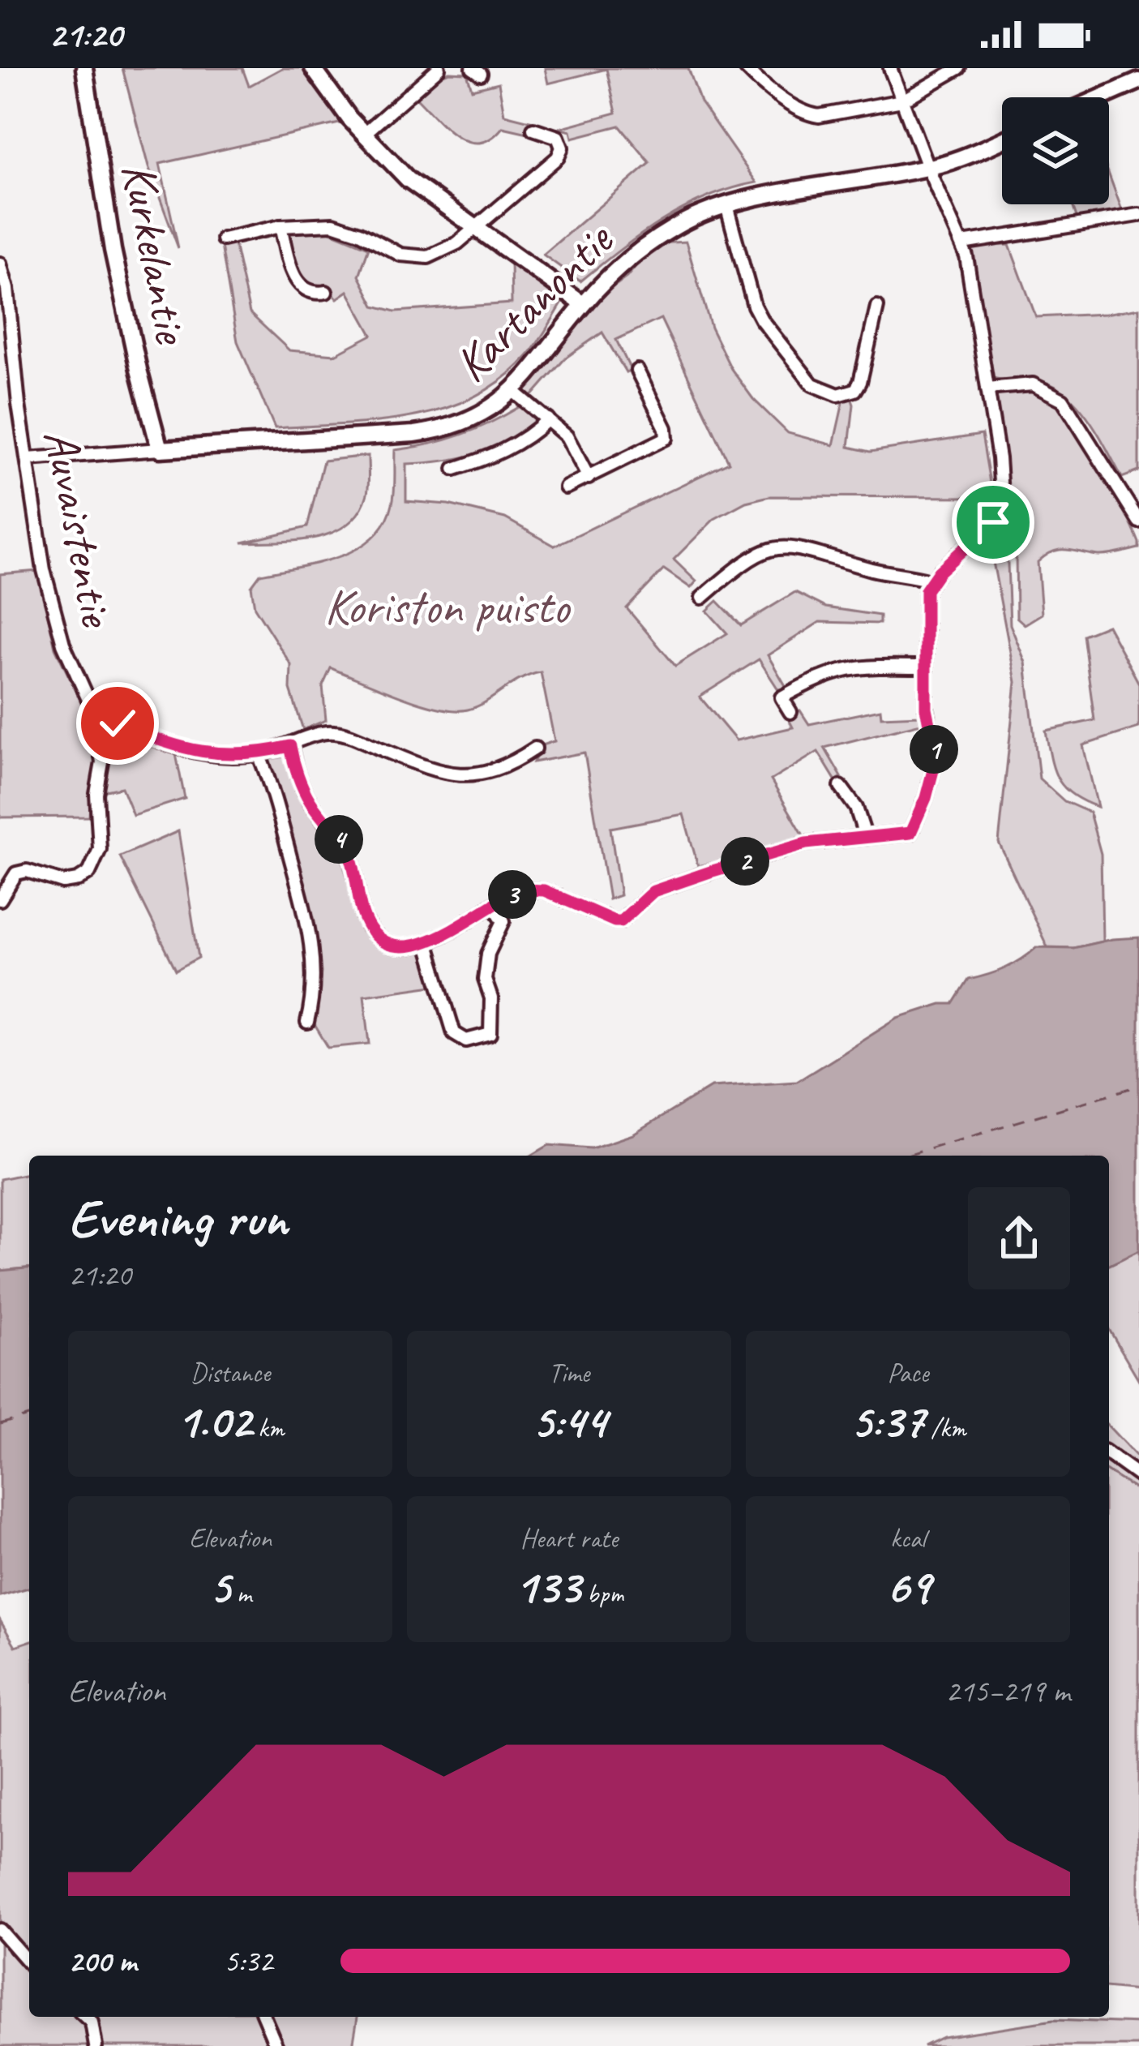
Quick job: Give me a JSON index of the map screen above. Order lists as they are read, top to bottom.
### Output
{
  "streets": {
    "street": ["Kurkelantie", "Kartanontie", "Auvaistentie"]
  },
  "crossings": [
    ["Kurkelantie", "Kartanontie"],
    ["Kartanontie", "Auvaistentie"]
  ],
  "parks": ["Koriston puisto"],
  "page": {
    "status": "21:20",
    "pins": [
      "1",
      "4",
      "2",
      "3"
    ],
    "heading": ["Evening run", "21:20"],
    "stats": [
      ["Distance", "1.02 km"],
      ["Time", "5:44"],
      ["Pace", "5:37 /km"],
      ["Elevation", "5 m"],
      ["Heart rate", "133 bpm"],
      ["kcal", "69"]
    ],
    "chart": ["Elevation", "215–219 m"],
    "list": [
      {
        "name": "200 m",
        "note": "5:32"
      }
    ]
  }
}
